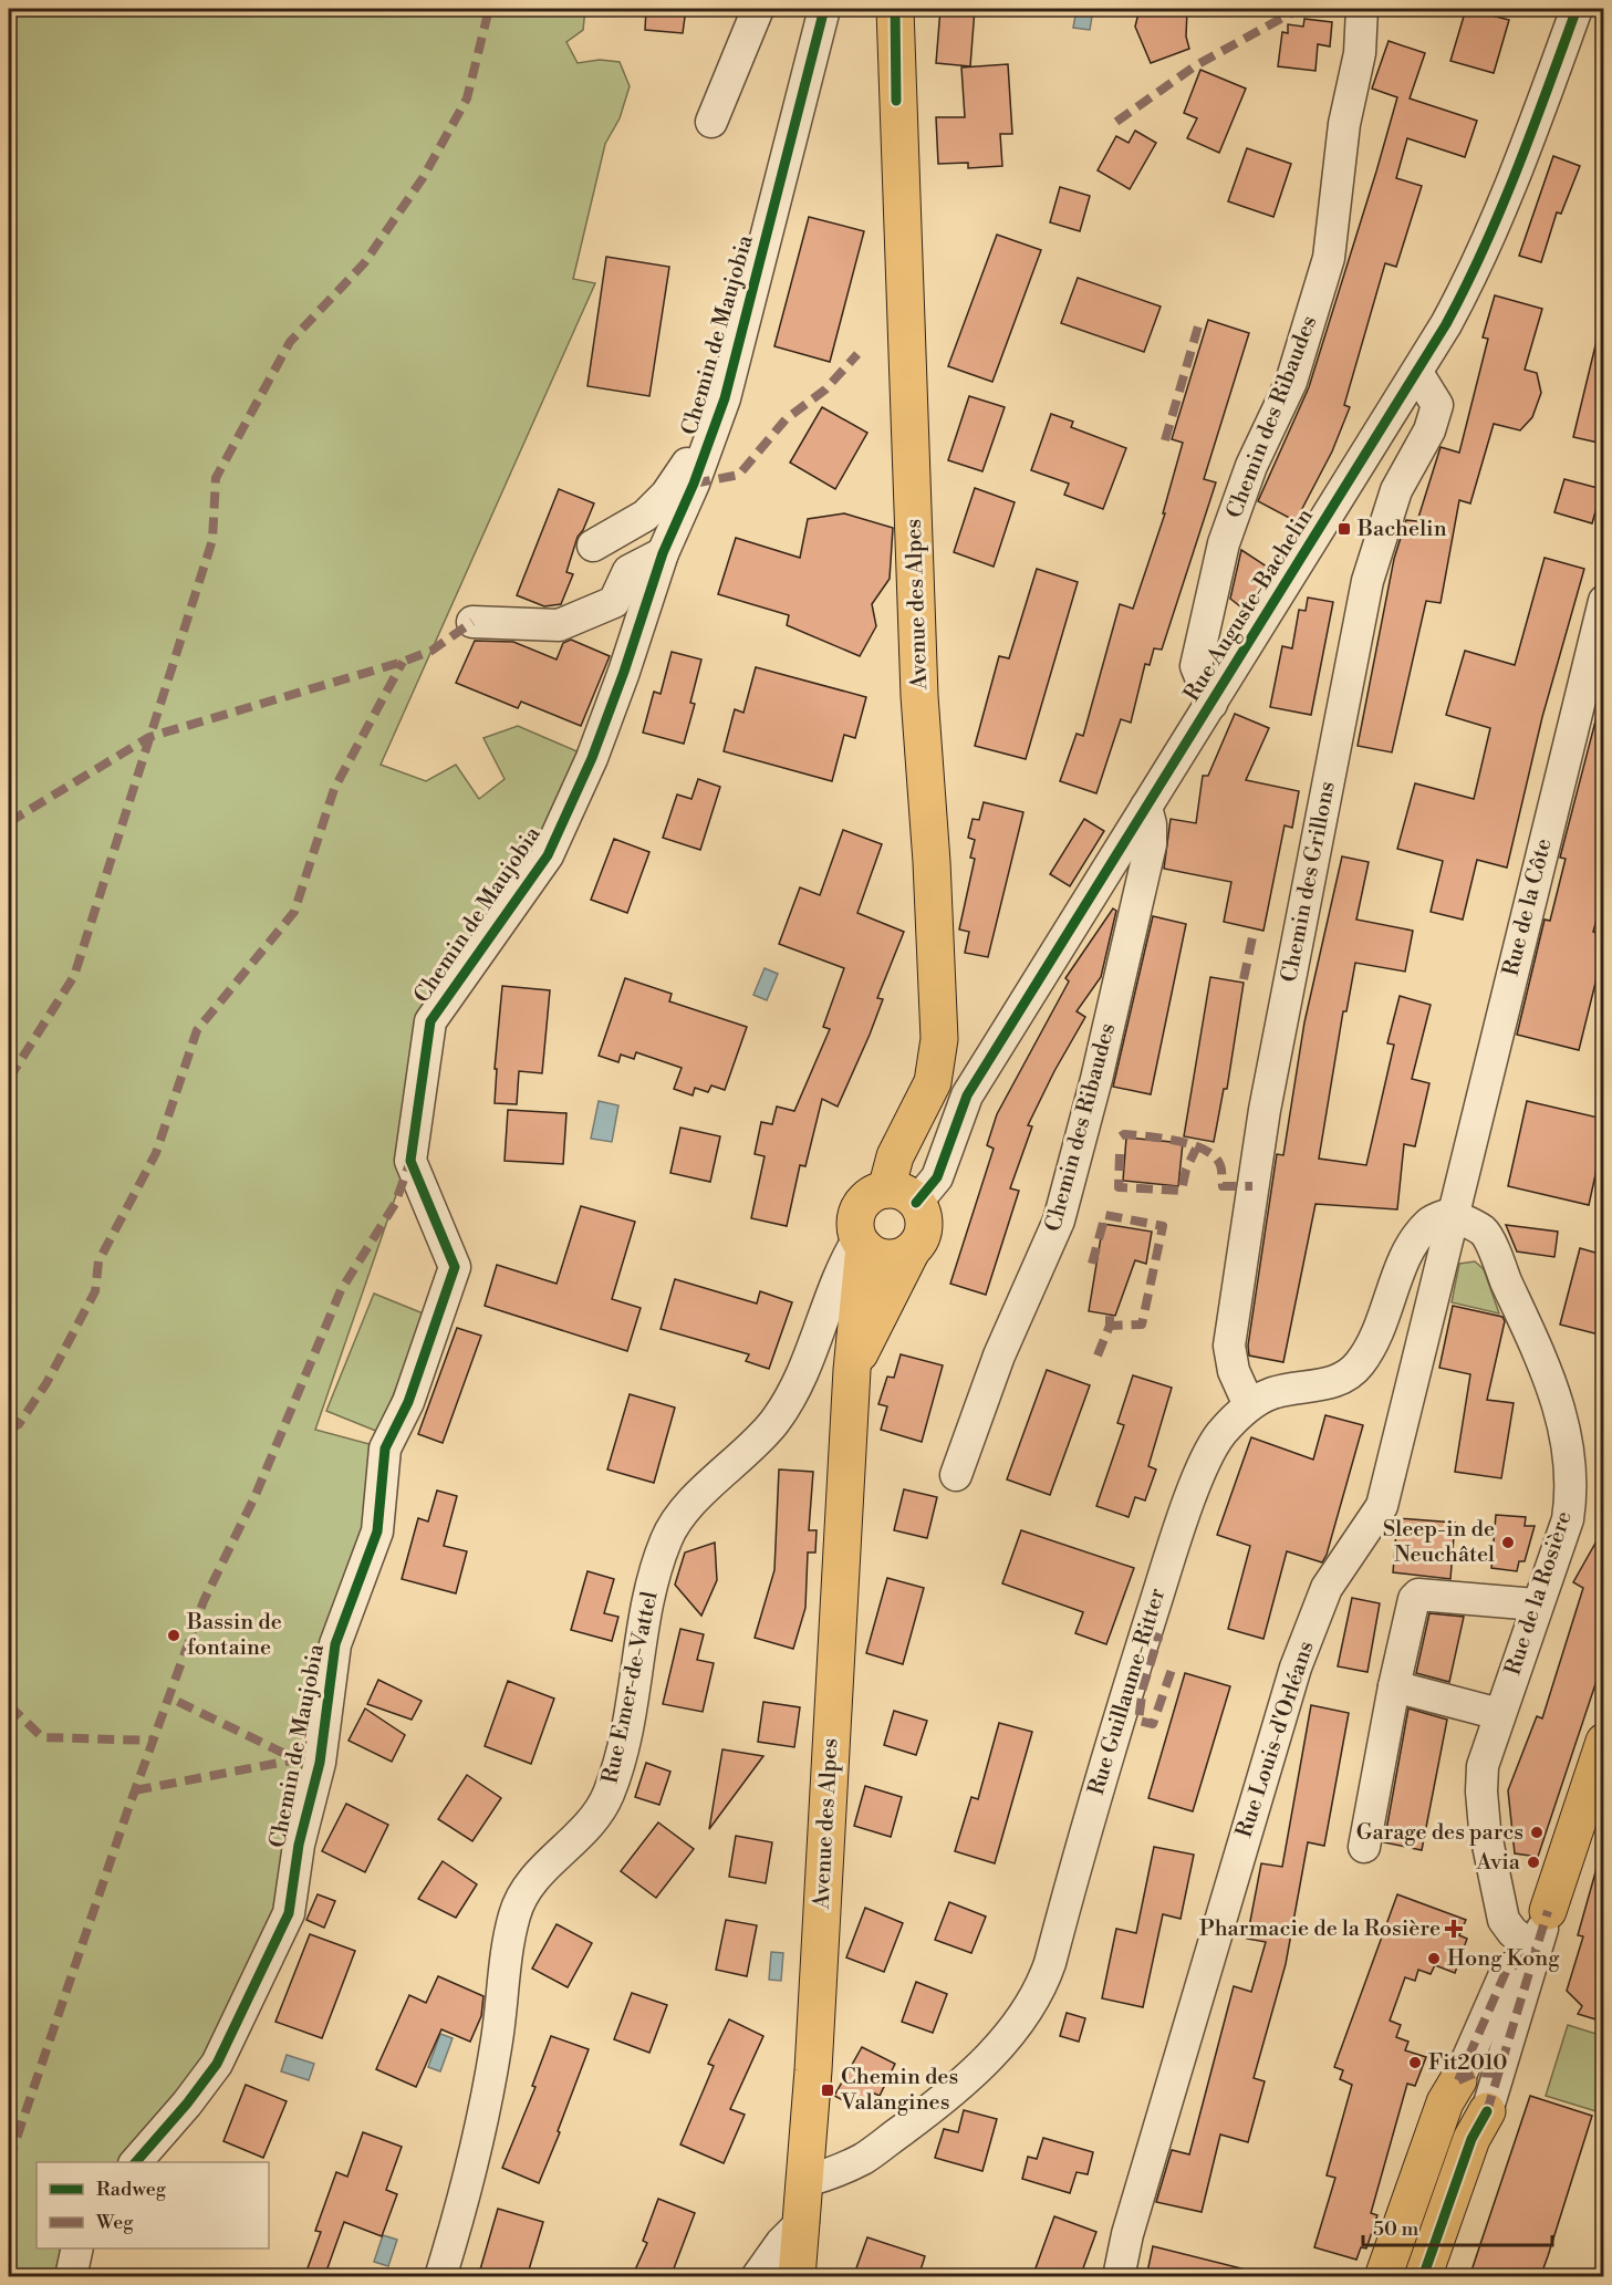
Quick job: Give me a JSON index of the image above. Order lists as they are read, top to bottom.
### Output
{
  "streets": {
    "main road": ["Avenue des Alpes"],
    "street": [
      "Chemin de Maujobia",
      "Chemin des Ribaudes",
      "Rue Auguste-Bachelin",
      "Chemin des Grillons",
      "Rue de la Côte",
      "Rue de la Rosière",
      "Rue Emer-de-Vattel",
      "Rue Guillaume-Ritter",
      "Rue Louis-d'Orléans"
    ]
  },
  "crossings": [
    ["Chemin des Ribaudes", "Rue Auguste-Bachelin"],
    ["Avenue des Alpes", "Rue Auguste-Bachelin"],
    ["Avenue des Alpes", "Rue Emer-de-Vattel"],
    ["Avenue des Alpes", "Rue Guillaume-Ritter"],
    ["Rue Auguste-Bachelin", "Chemin des Grillons"],
    ["Rue Auguste-Bachelin", "Rue Emer-de-Vattel"],
    ["Chemin des Grillons", "Rue Guillaume-Ritter"],
    ["Rue de la Côte", "Rue de la Rosière"],
    ["Rue de la Côte", "Rue Guillaume-Ritter"],
    ["Rue de la Côte", "Rue Louis-d'Orléans"],
    ["Rue de la Rosière", "Rue Guillaume-Ritter"],
    ["Rue de la Rosière", "Rue Louis-d'Orléans"],
    ["Rue Guillaume-Ritter", "Rue Louis-d'Orléans"]
  ],
  "places": {
    "transit": ["Bachelin", "Chemin des Valangines"],
    "other": [
      "Sleep-in de Neuchâtel",
      "Bassin de fontaine",
      "Garage des parcs",
      "Avia",
      "Hong Kong",
      "Fit2010"
    ],
    "health": ["Pharmacie de la Rosière"]
  },
  "legend": ["Radweg", "Weg"],
  "scale_bar": "50 m"
}
